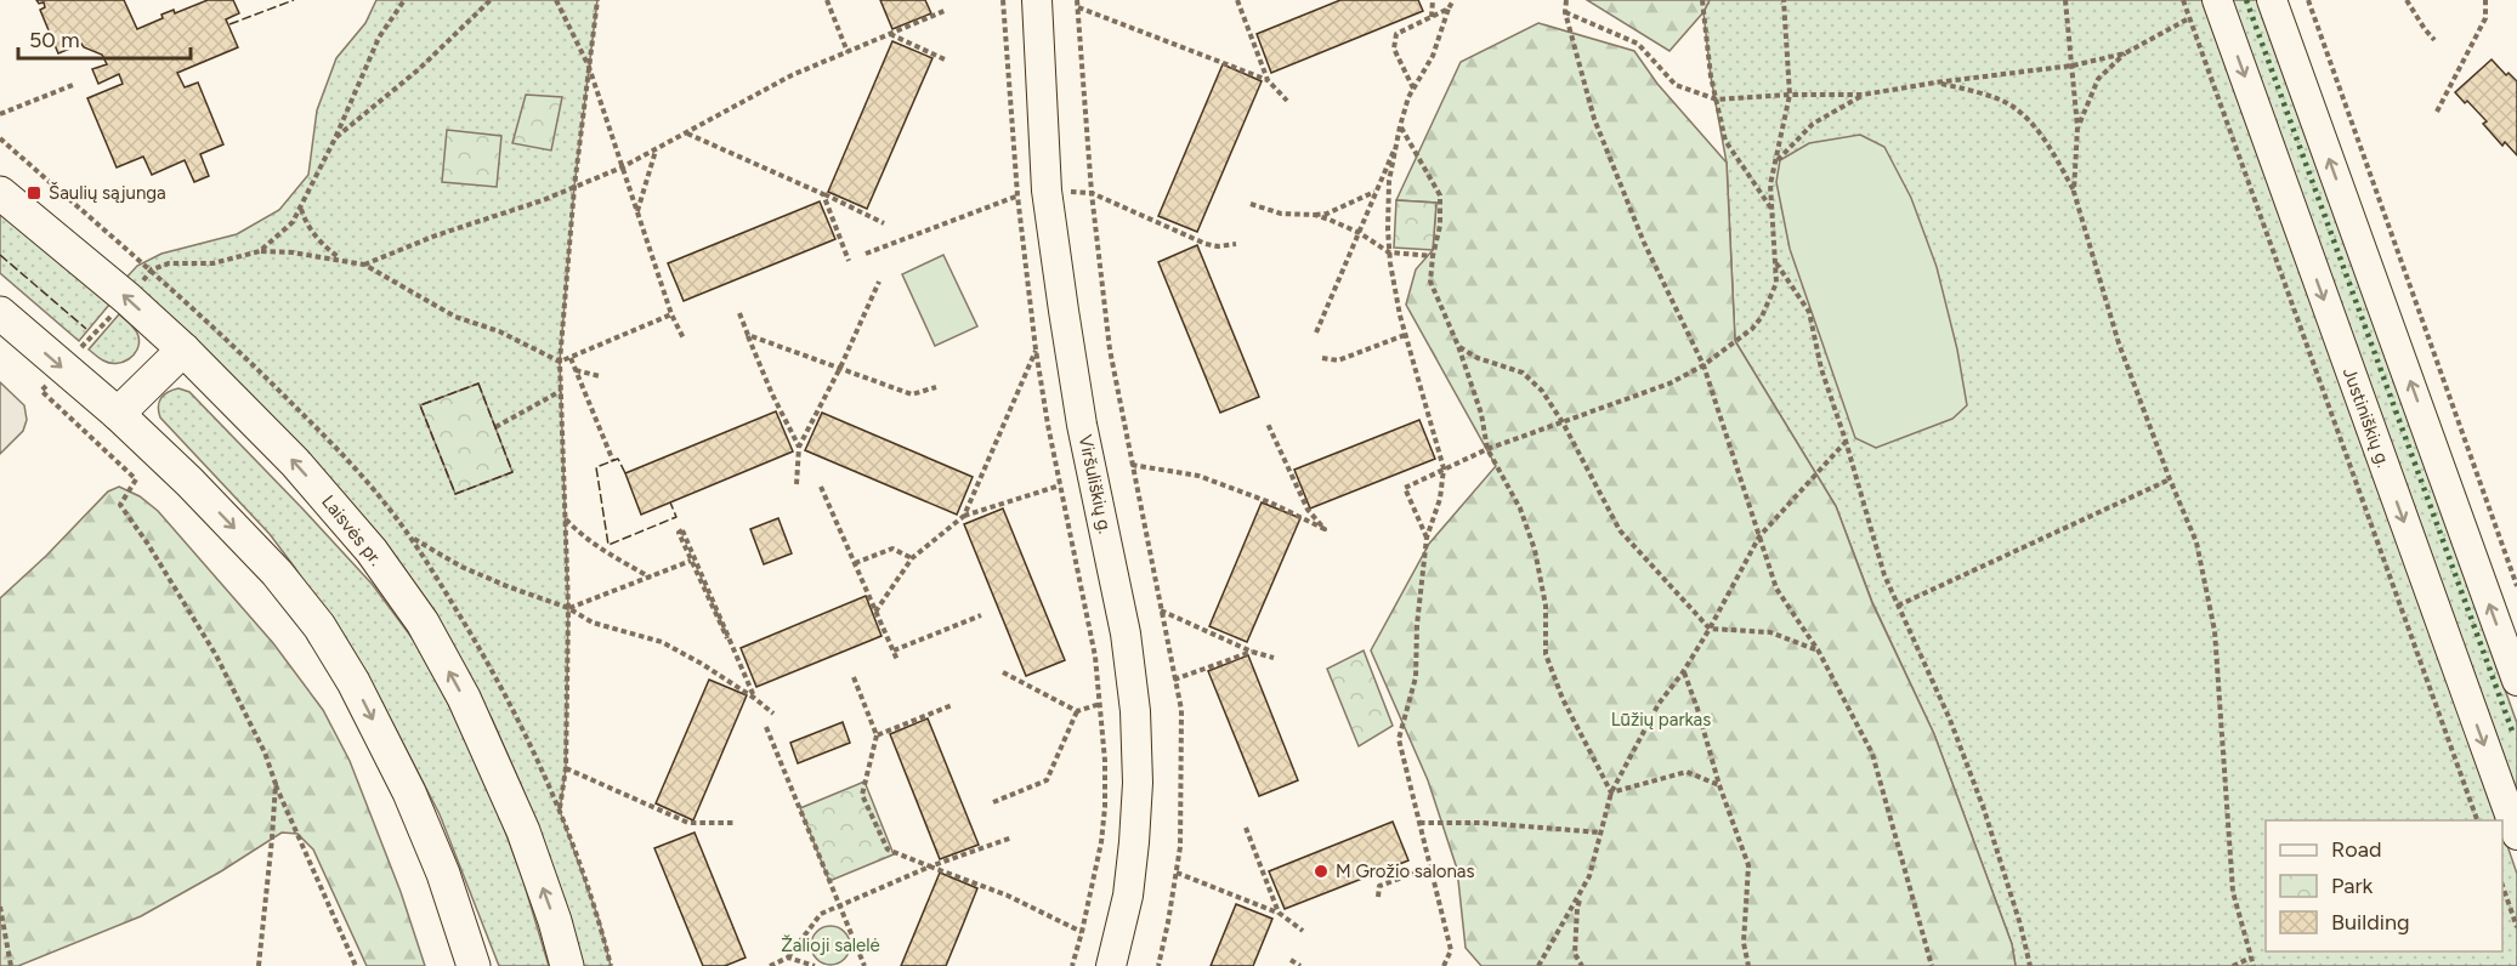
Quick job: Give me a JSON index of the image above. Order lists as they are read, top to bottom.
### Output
{
  "streets": {
    "main road": ["Justiniškių g.", "Viršuliškių g.", "Laisvės pr."]
  },
  "parks": ["Lūžių parkas", "Žalioji salelė"],
  "places": {
    "transit": ["Šaulių sąjunga"],
    "other": ["M Grožio salonas"]
  },
  "legend": ["Road", "Park", "Building"],
  "scale_bar": "50 m"
}
